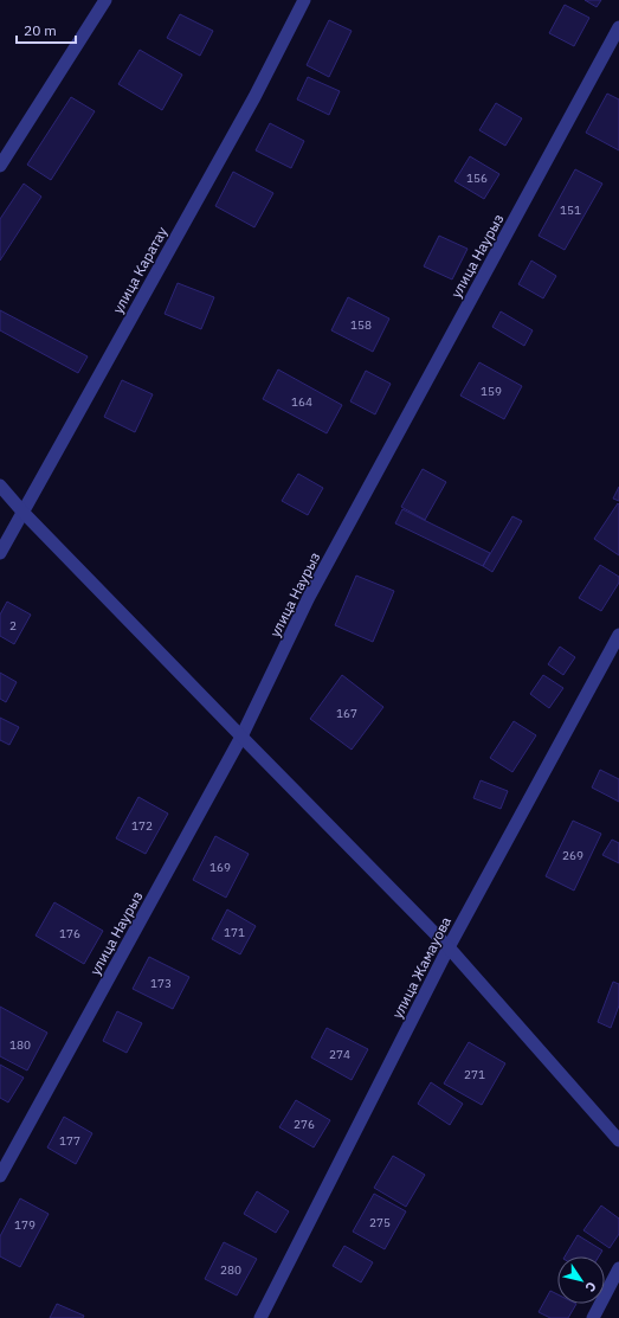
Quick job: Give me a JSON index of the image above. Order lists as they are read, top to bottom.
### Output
{
  "streets": {
    "street": ["улица Наурыз", "улица Каратау", "улица Жамауова"]
  },
  "house_numbers": [
    "156",
    "151",
    "158",
    "159",
    "164",
    "2",
    "167",
    "172",
    "269",
    "169",
    "171",
    "176",
    "173",
    "180",
    "274",
    "271",
    "276",
    "177",
    "275",
    "179",
    "280"
  ],
  "scale_bar": "20 m",
  "north": "bottom right"
}
